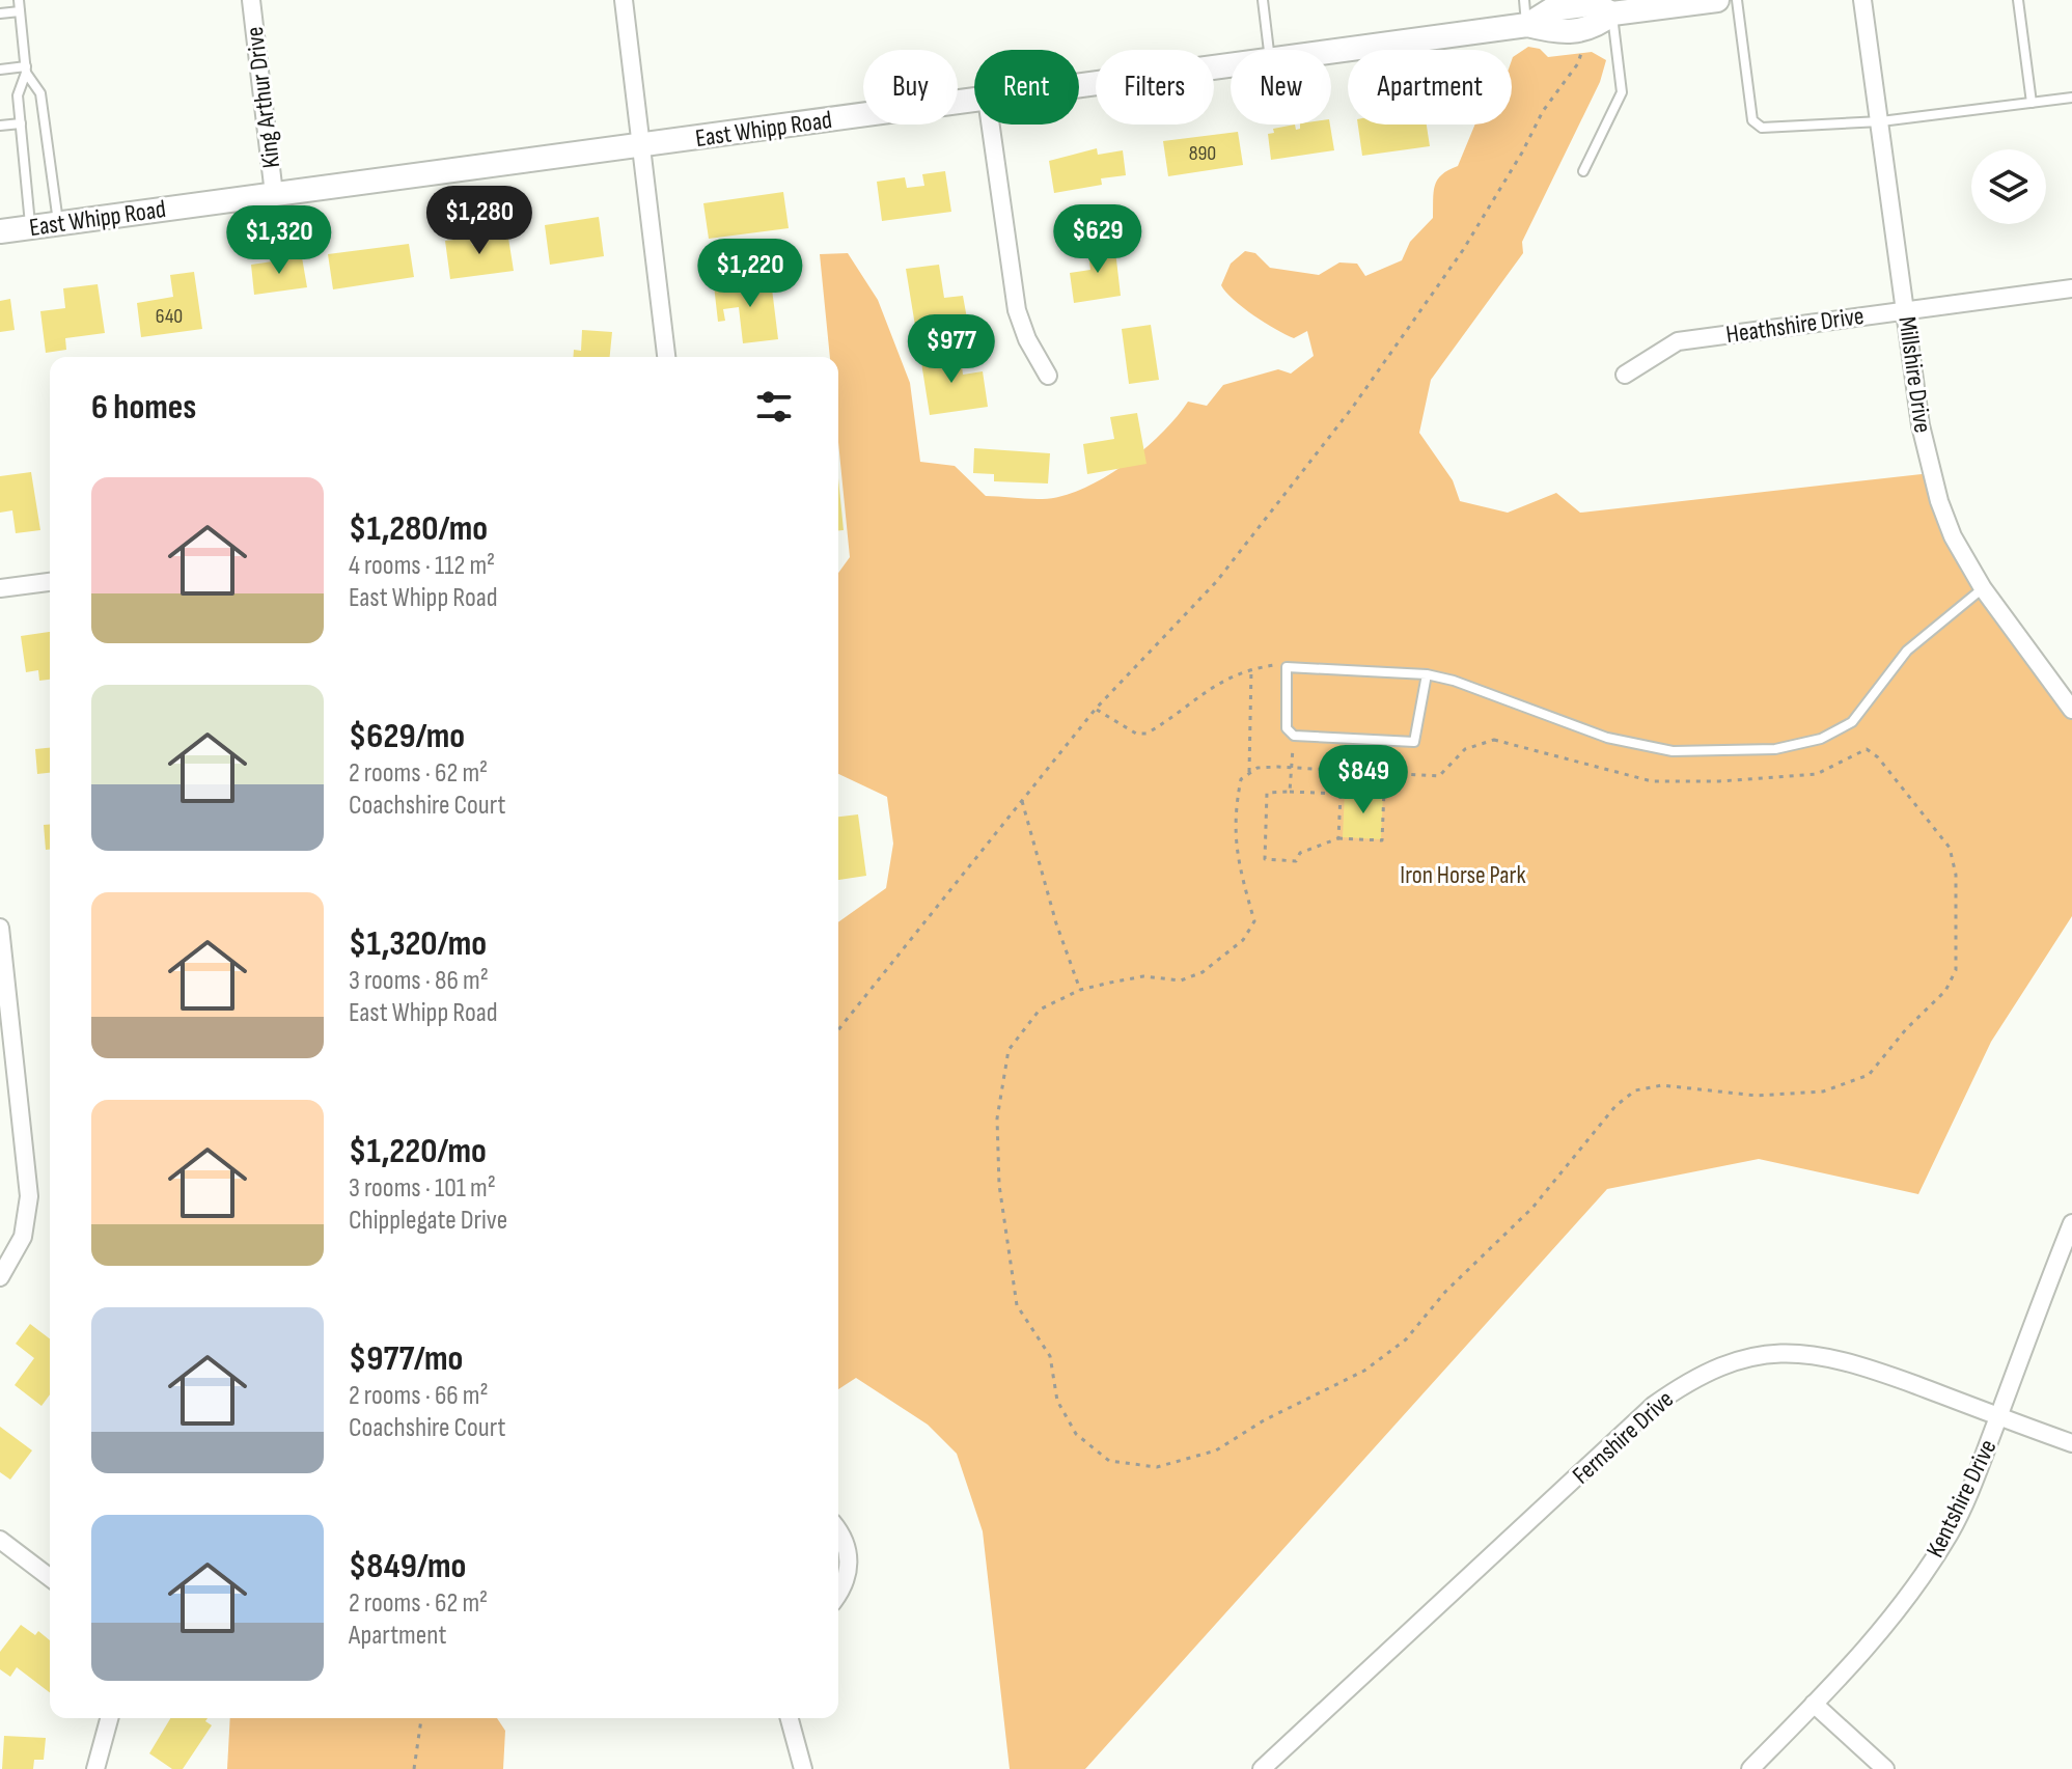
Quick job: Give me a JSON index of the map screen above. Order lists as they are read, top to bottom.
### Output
{
  "streets": {
    "main road": ["East Whipp Road"],
    "street": [
      "King Arthur Drive",
      "Heathshire Drive",
      "Millshire Drive",
      "Fernshire Drive",
      "Kentshire Drive"
    ]
  },
  "crossings": [
    ["King Arthur Drive", "East Whipp Road"],
    ["Heathshire Drive", "Millshire Drive"],
    ["Fernshire Drive", "Kentshire Drive"]
  ],
  "parks": ["Iron Horse Park"],
  "house_numbers": ["890", "640"],
  "page": {
    "chip": [
      "Buy",
      "Rent",
      "Filters",
      "New",
      "Apartment"
    ],
    "price": [
      "$1,280",
      "$629",
      "$1,320",
      "$1,220",
      "$977",
      "$849"
    ],
    "heading": "6 homes",
    "list": [
      {
        "name": "$1,280/mo",
        "note": "4 rooms · 112 m² · East Whipp Road"
      },
      {
        "name": "$629/mo",
        "note": "2 rooms · 62 m² · Coachshire Court"
      },
      {
        "name": "$1,320/mo",
        "note": "3 rooms · 86 m² · East Whipp Road"
      },
      {
        "name": "$1,220/mo",
        "note": "3 rooms · 101 m² · Chipplegate Drive"
      },
      {
        "name": "$977/mo",
        "note": "2 rooms · 66 m² · Coachshire Court"
      },
      {
        "name": "$849/mo",
        "note": "2 rooms · 62 m² · Apartment"
      }
    ]
  }
}
